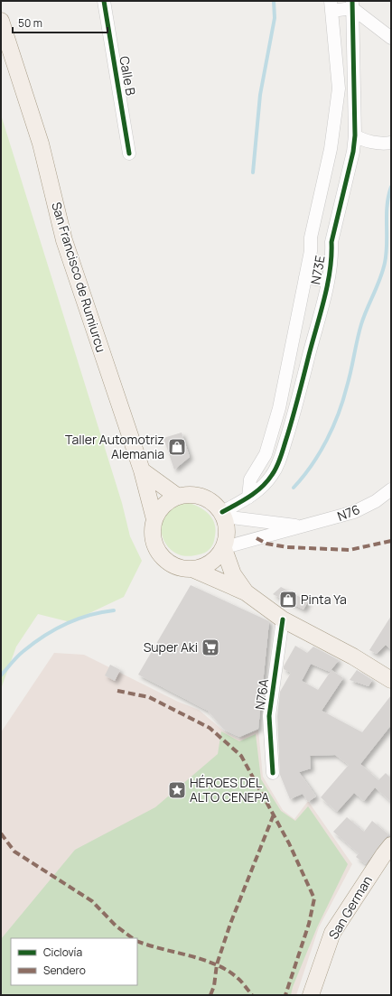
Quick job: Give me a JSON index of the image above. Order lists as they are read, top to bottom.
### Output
{
  "streets": {
    "main road": ["San Francisco de Rumiurcu", "San German"],
    "street": [
      "Calle B",
      "N73E",
      "N76",
      "N76A"
    ]
  },
  "crossings": [
    ["N73E", "San Francisco de Rumiurcu"],
    ["N73E", "N76"],
    ["San Francisco de Rumiurcu", "N76"]
  ],
  "places": {
    "shop": ["Taller Automotriz Alemania", "Pinta Ya"],
    "supermarket": ["Super Aki"],
    "place": ["HÉROES DEL ALTO CENEPA"]
  },
  "legend": ["Ciclovía", "Sendero"],
  "scale_bar": "50 m"
}
